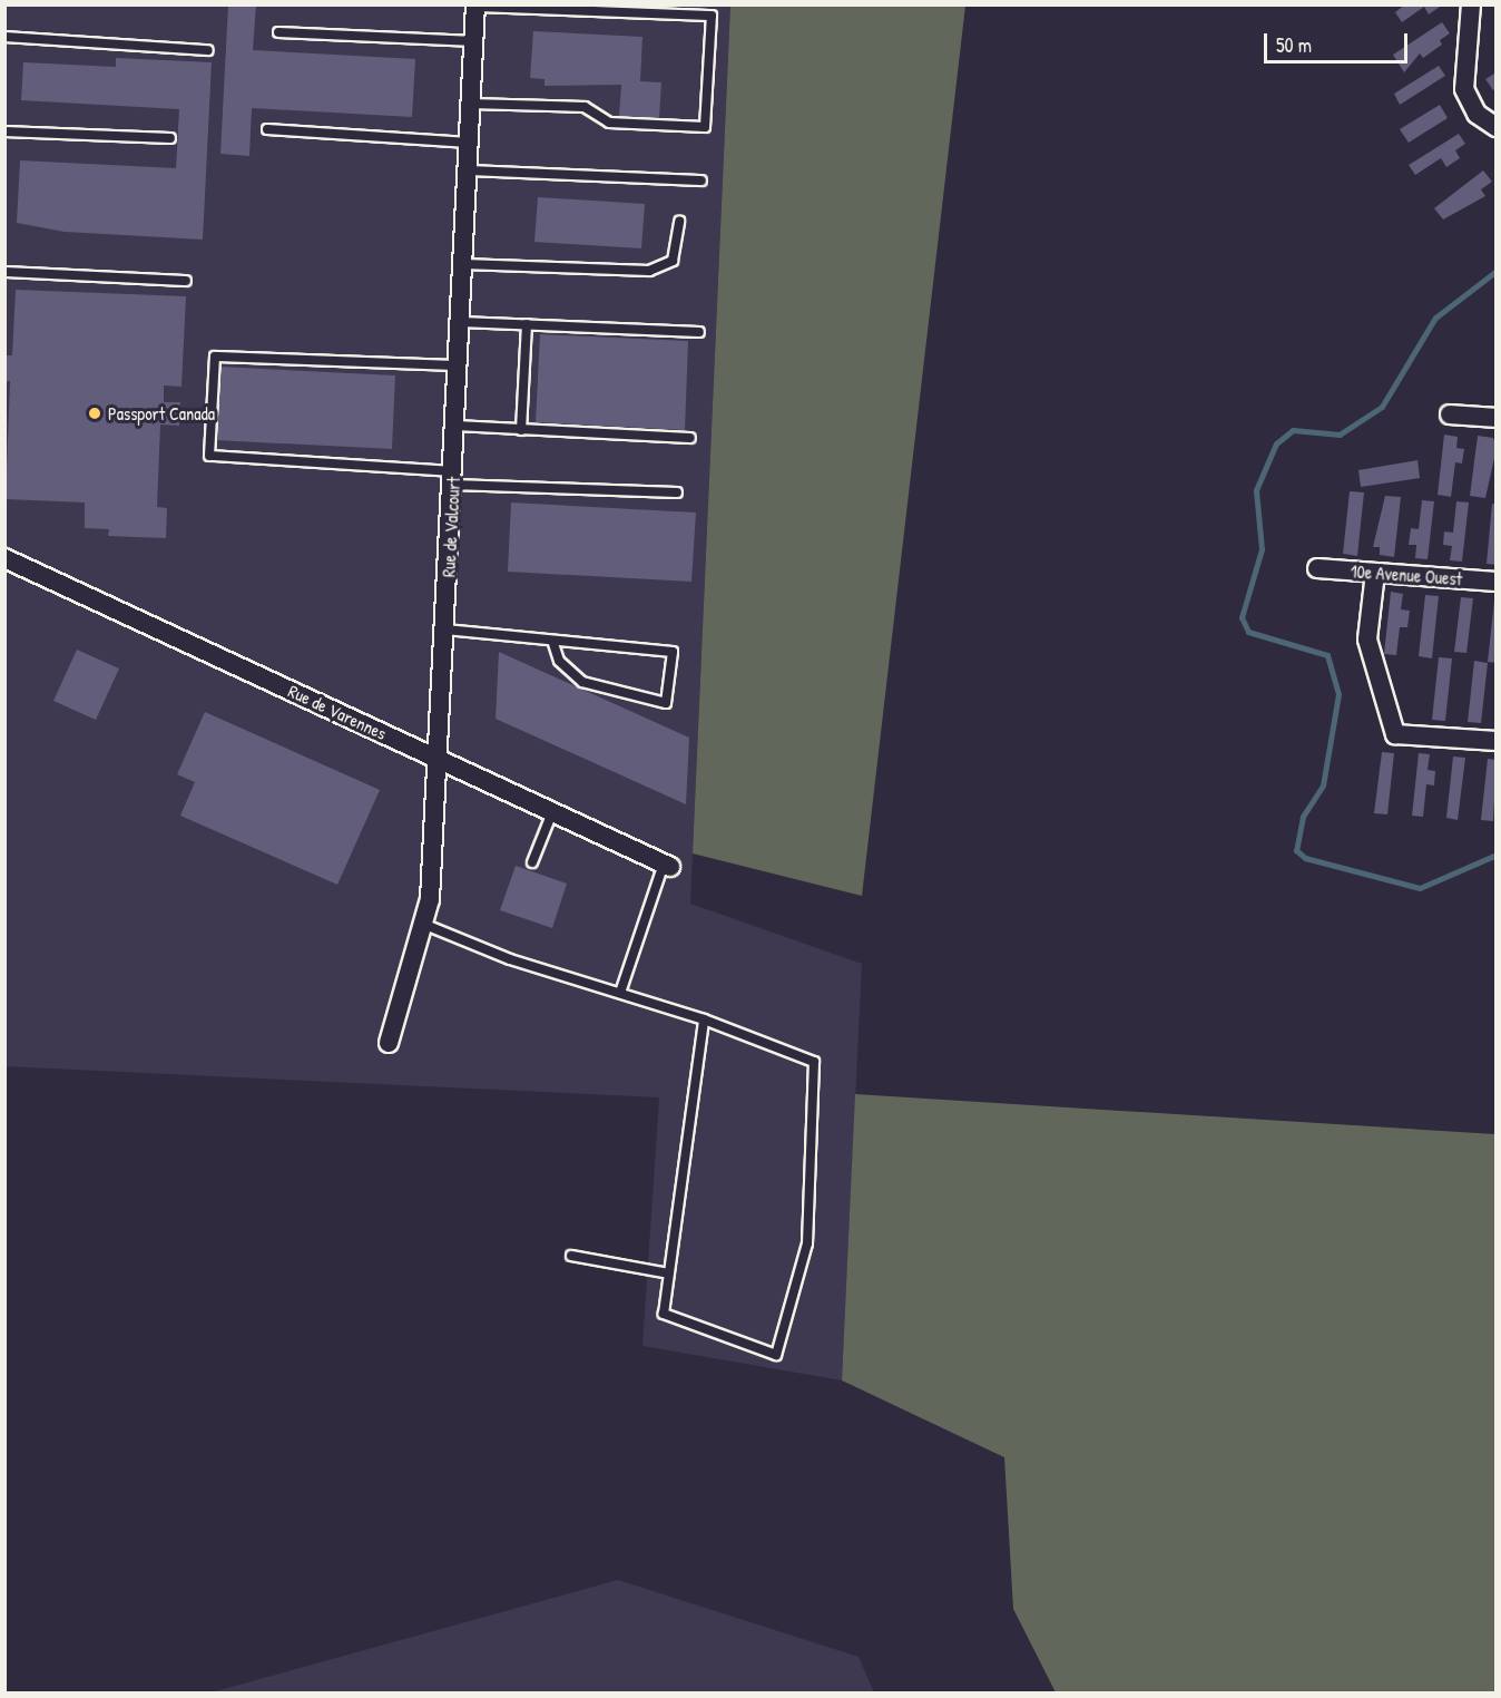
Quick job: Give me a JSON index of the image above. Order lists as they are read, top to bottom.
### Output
{
  "streets": {
    "street": ["Rue de Valcourt", "10e Avenue Ouest", "Rue de Varennes"]
  },
  "crossings": [
    ["Rue de Valcourt", "Rue de Varennes"]
  ],
  "places": ["Passport Canada"],
  "scale_bar": "50 m"
}
